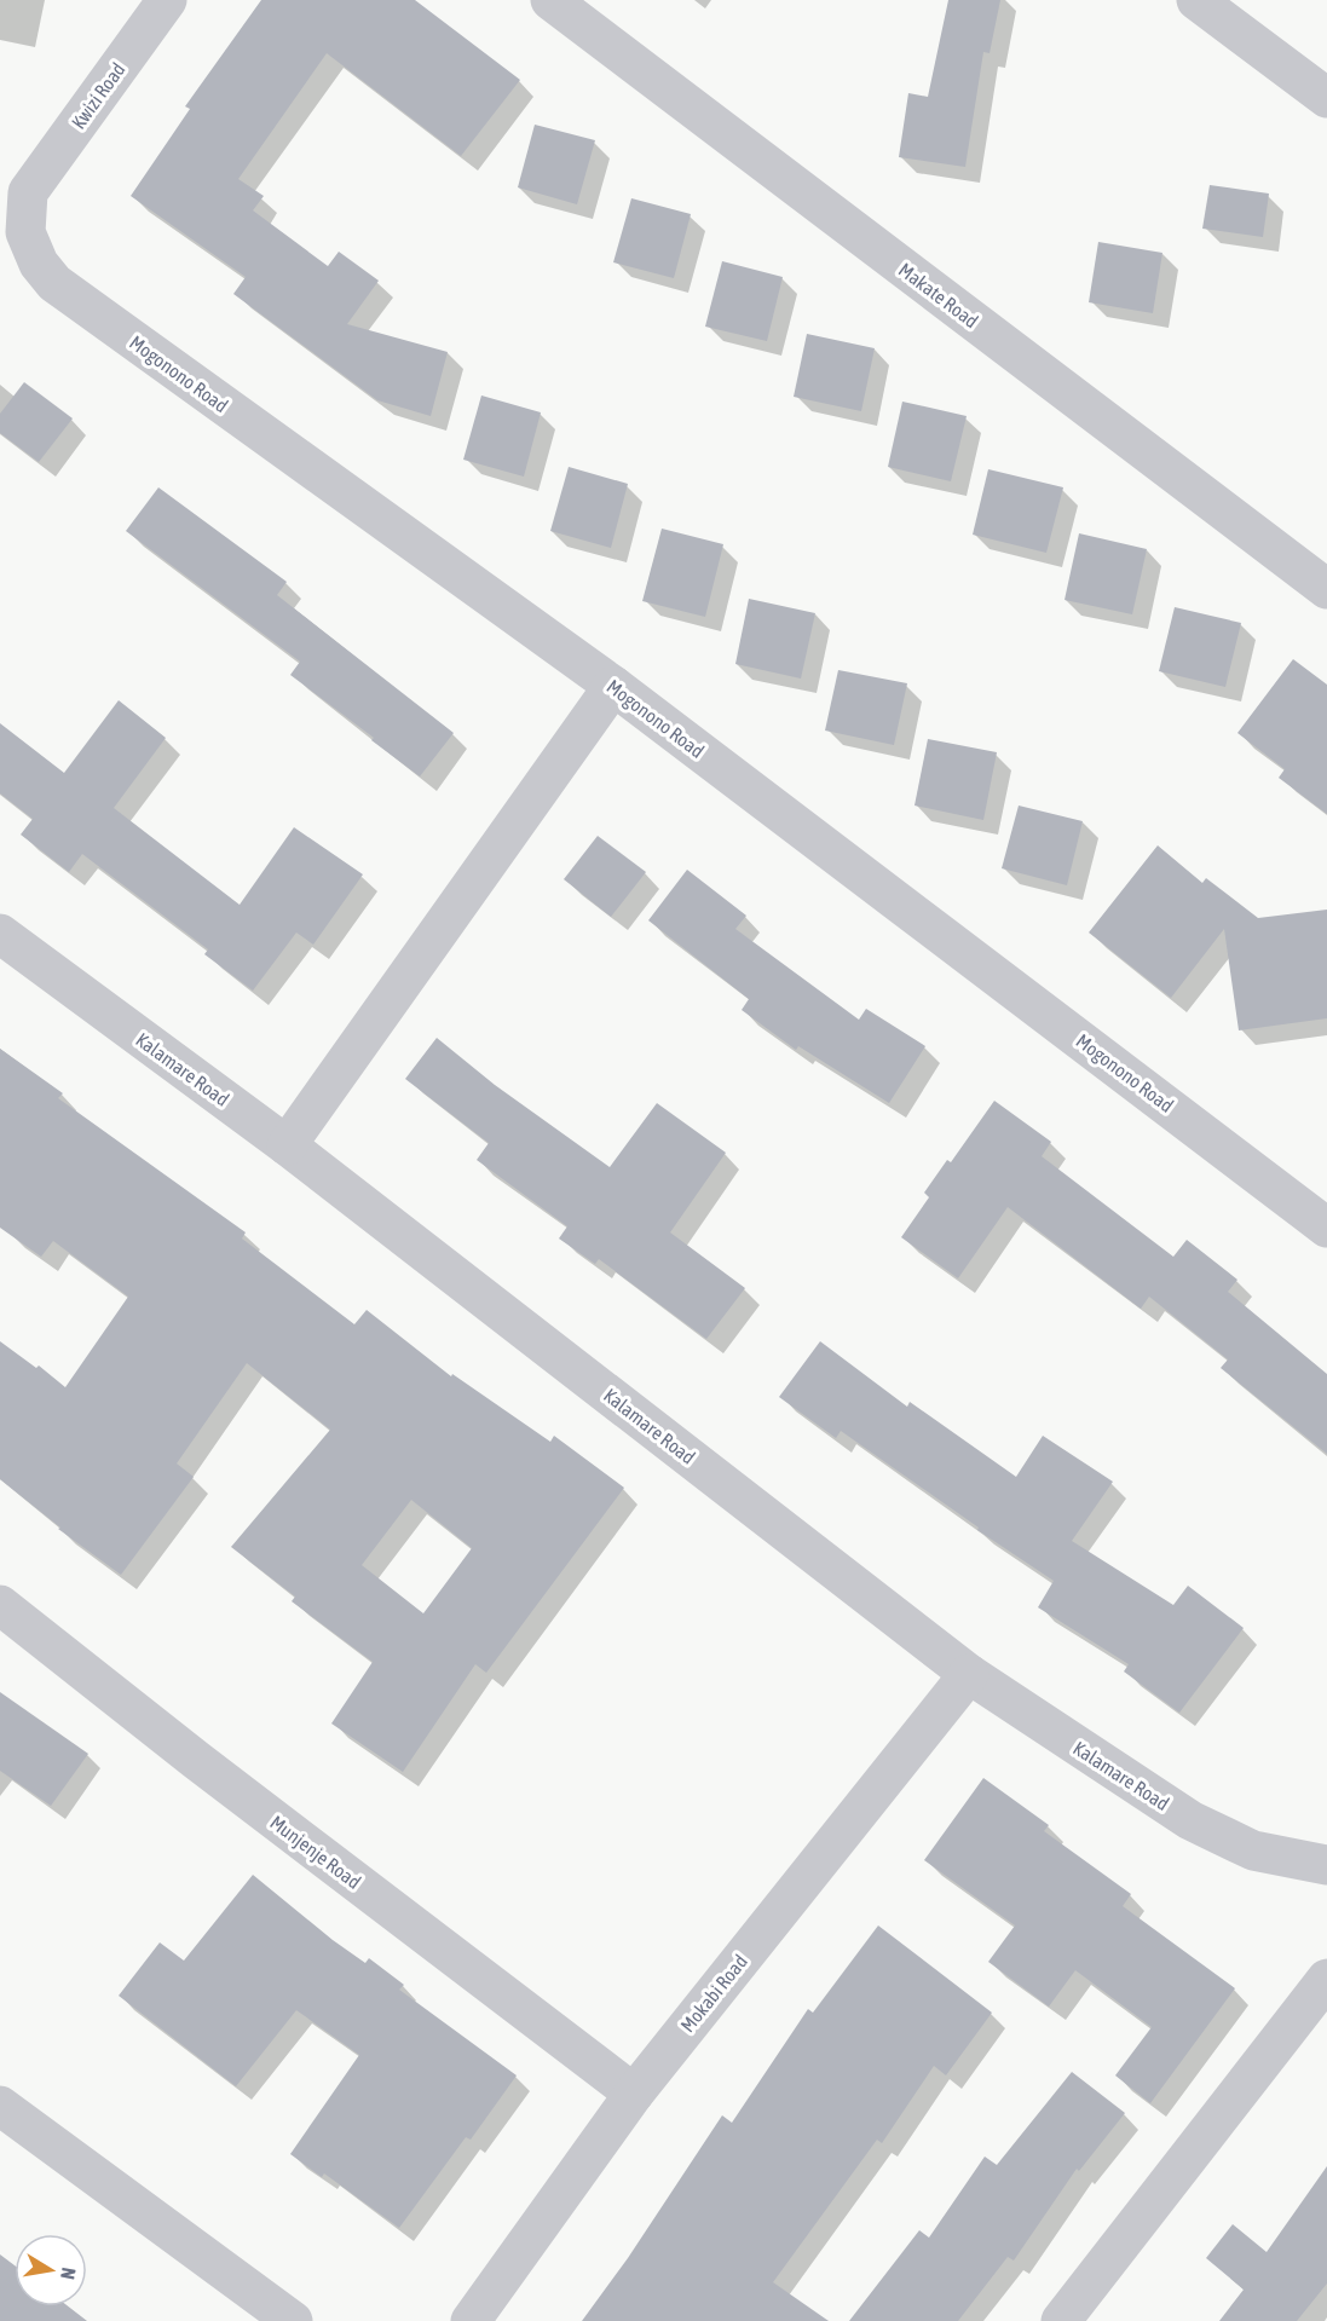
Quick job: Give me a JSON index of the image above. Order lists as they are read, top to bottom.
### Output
{
  "streets": {
    "street": [
      "Kwizi Road",
      "Makate Road",
      "Mogonono Road",
      "Kalamare Road",
      "Munjenje Road",
      "Mokabi Road"
    ]
  },
  "crossings": [
    ["Kwizi Road", "Mogonono Road"],
    ["Kalamare Road", "Mokabi Road"],
    ["Munjenje Road", "Mokabi Road"]
  ],
  "north": "right"
}
